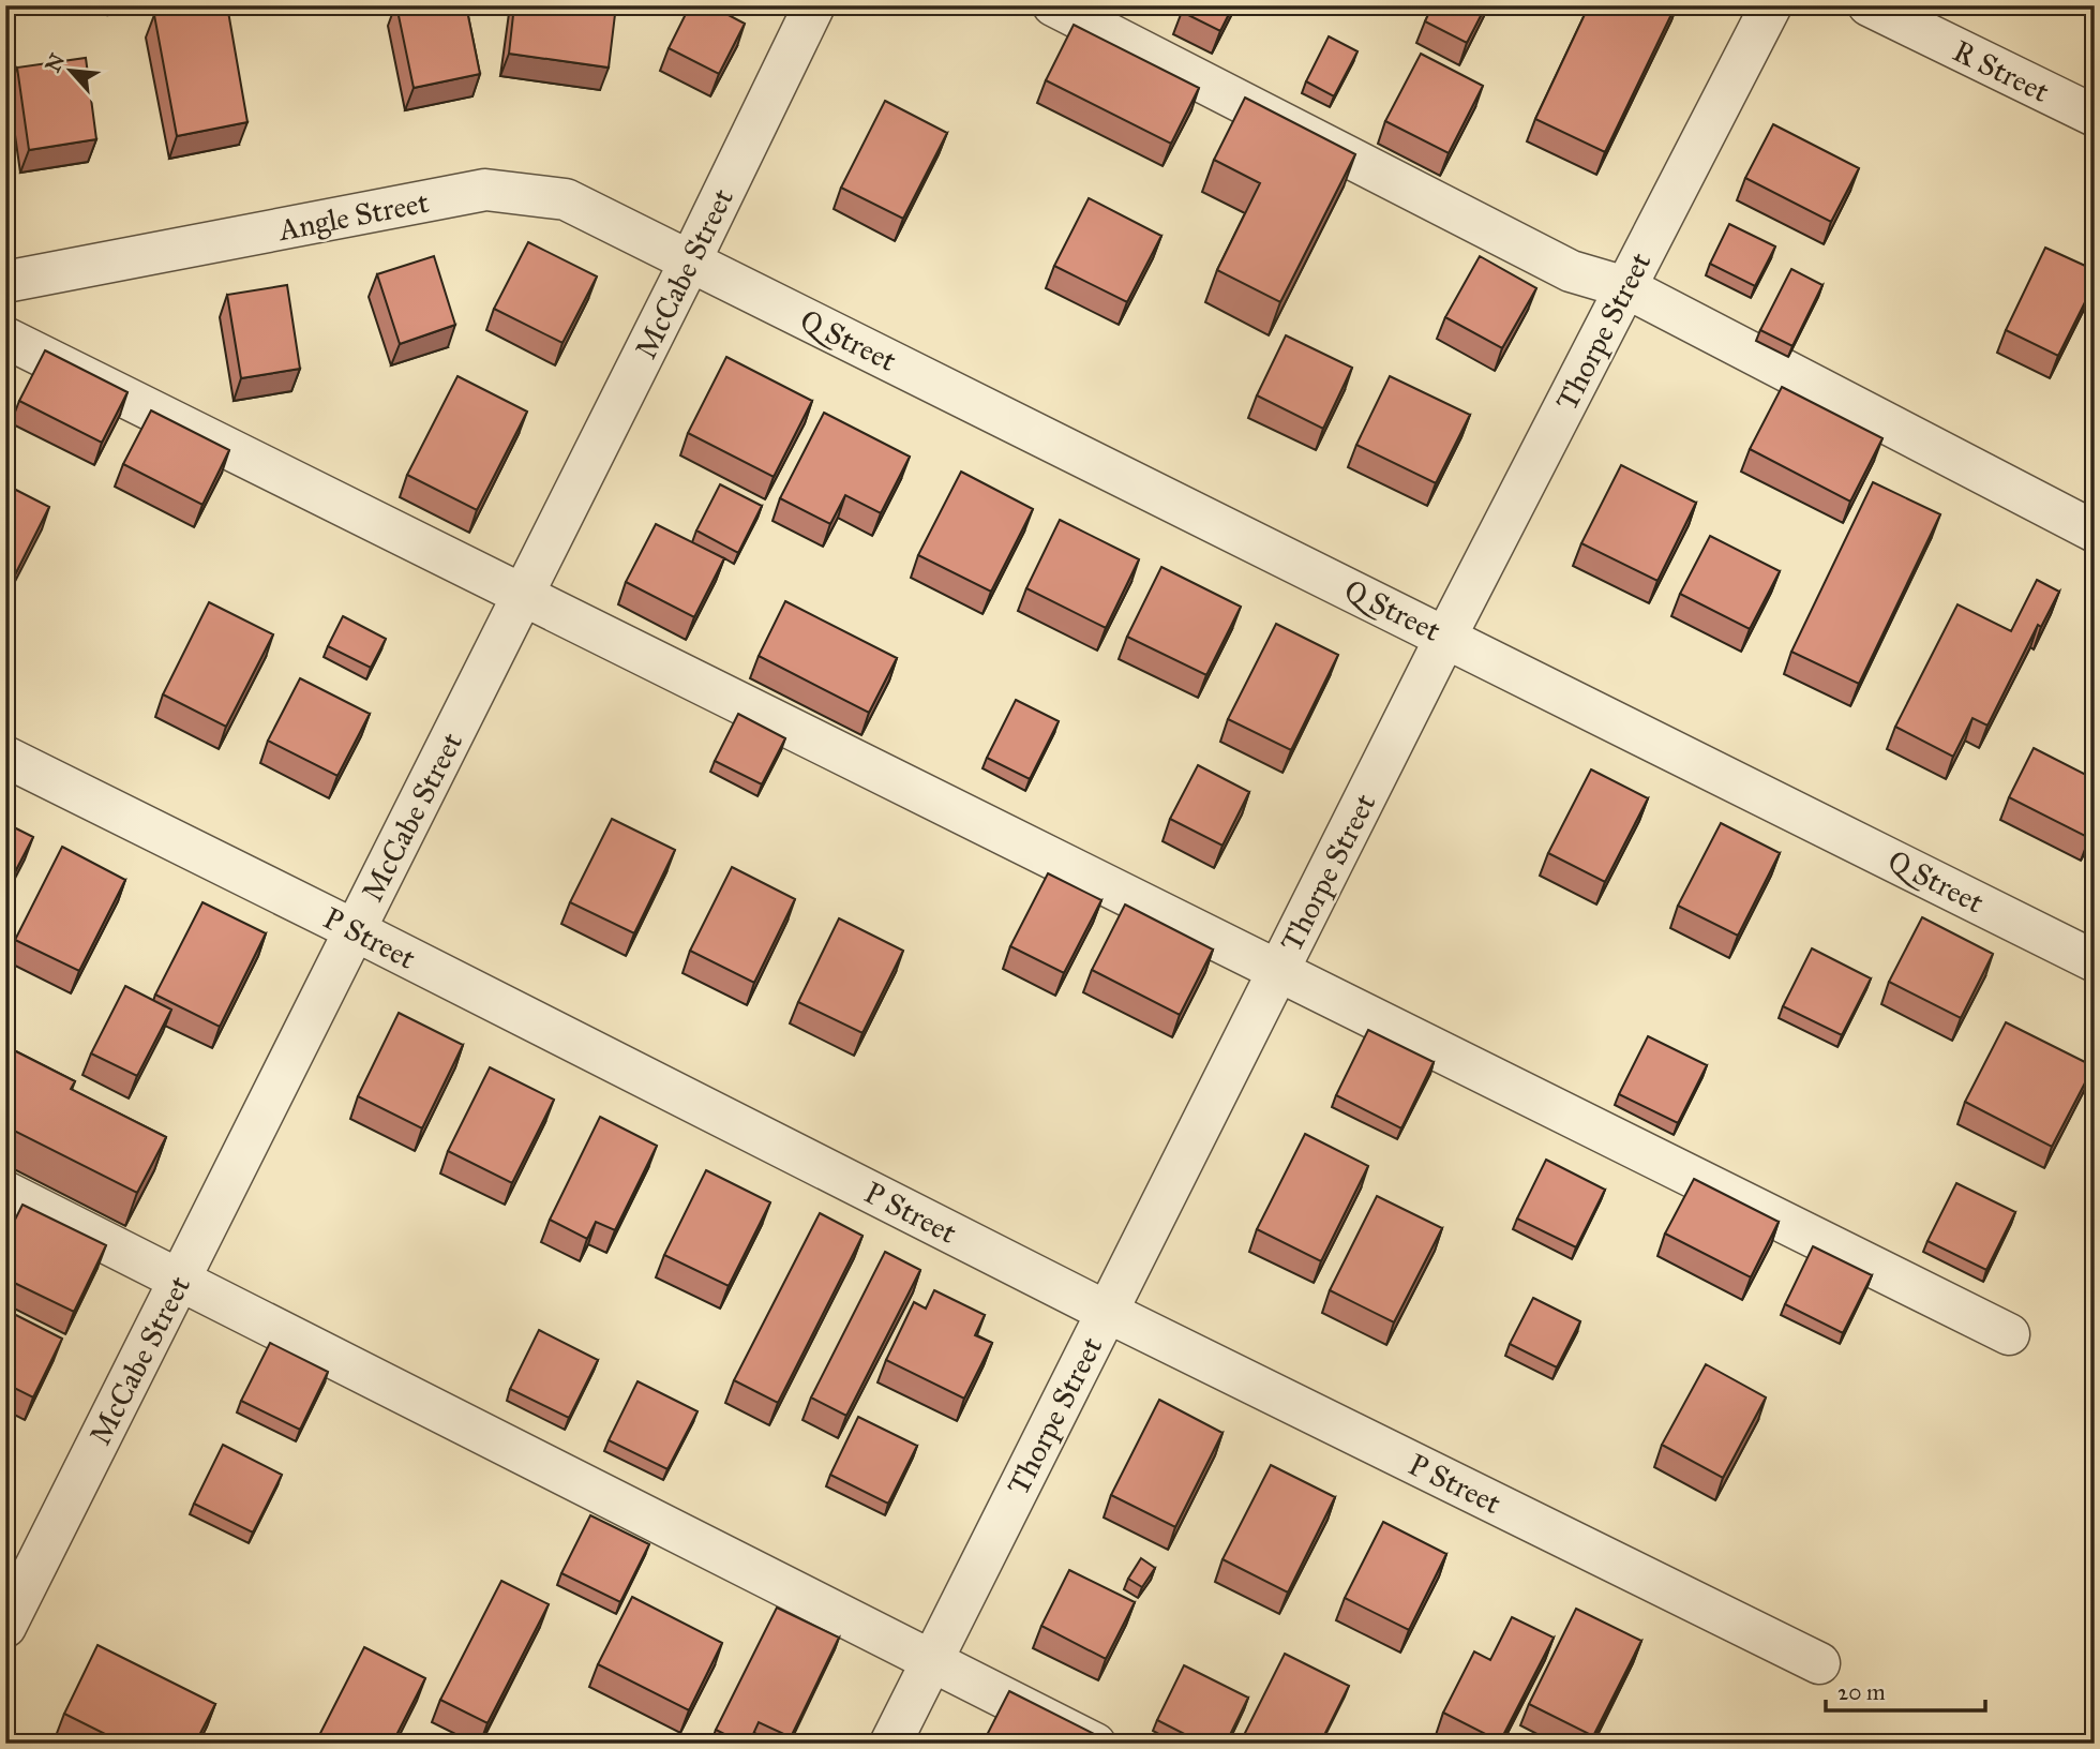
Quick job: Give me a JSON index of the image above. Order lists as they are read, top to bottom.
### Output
{
  "streets": {
    "street": [
      "R Street",
      "Angle Street",
      "McCabe Street",
      "Thorpe Street",
      "Q Street",
      "P Street"
    ]
  },
  "crossings": [
    ["Angle Street", "McCabe Street"],
    ["Angle Street", "Q Street"],
    ["McCabe Street", "Q Street"],
    ["McCabe Street", "P Street"],
    ["Thorpe Street", "Q Street"],
    ["Thorpe Street", "P Street"]
  ],
  "scale_bar": "20 m",
  "north": "top left"
}
